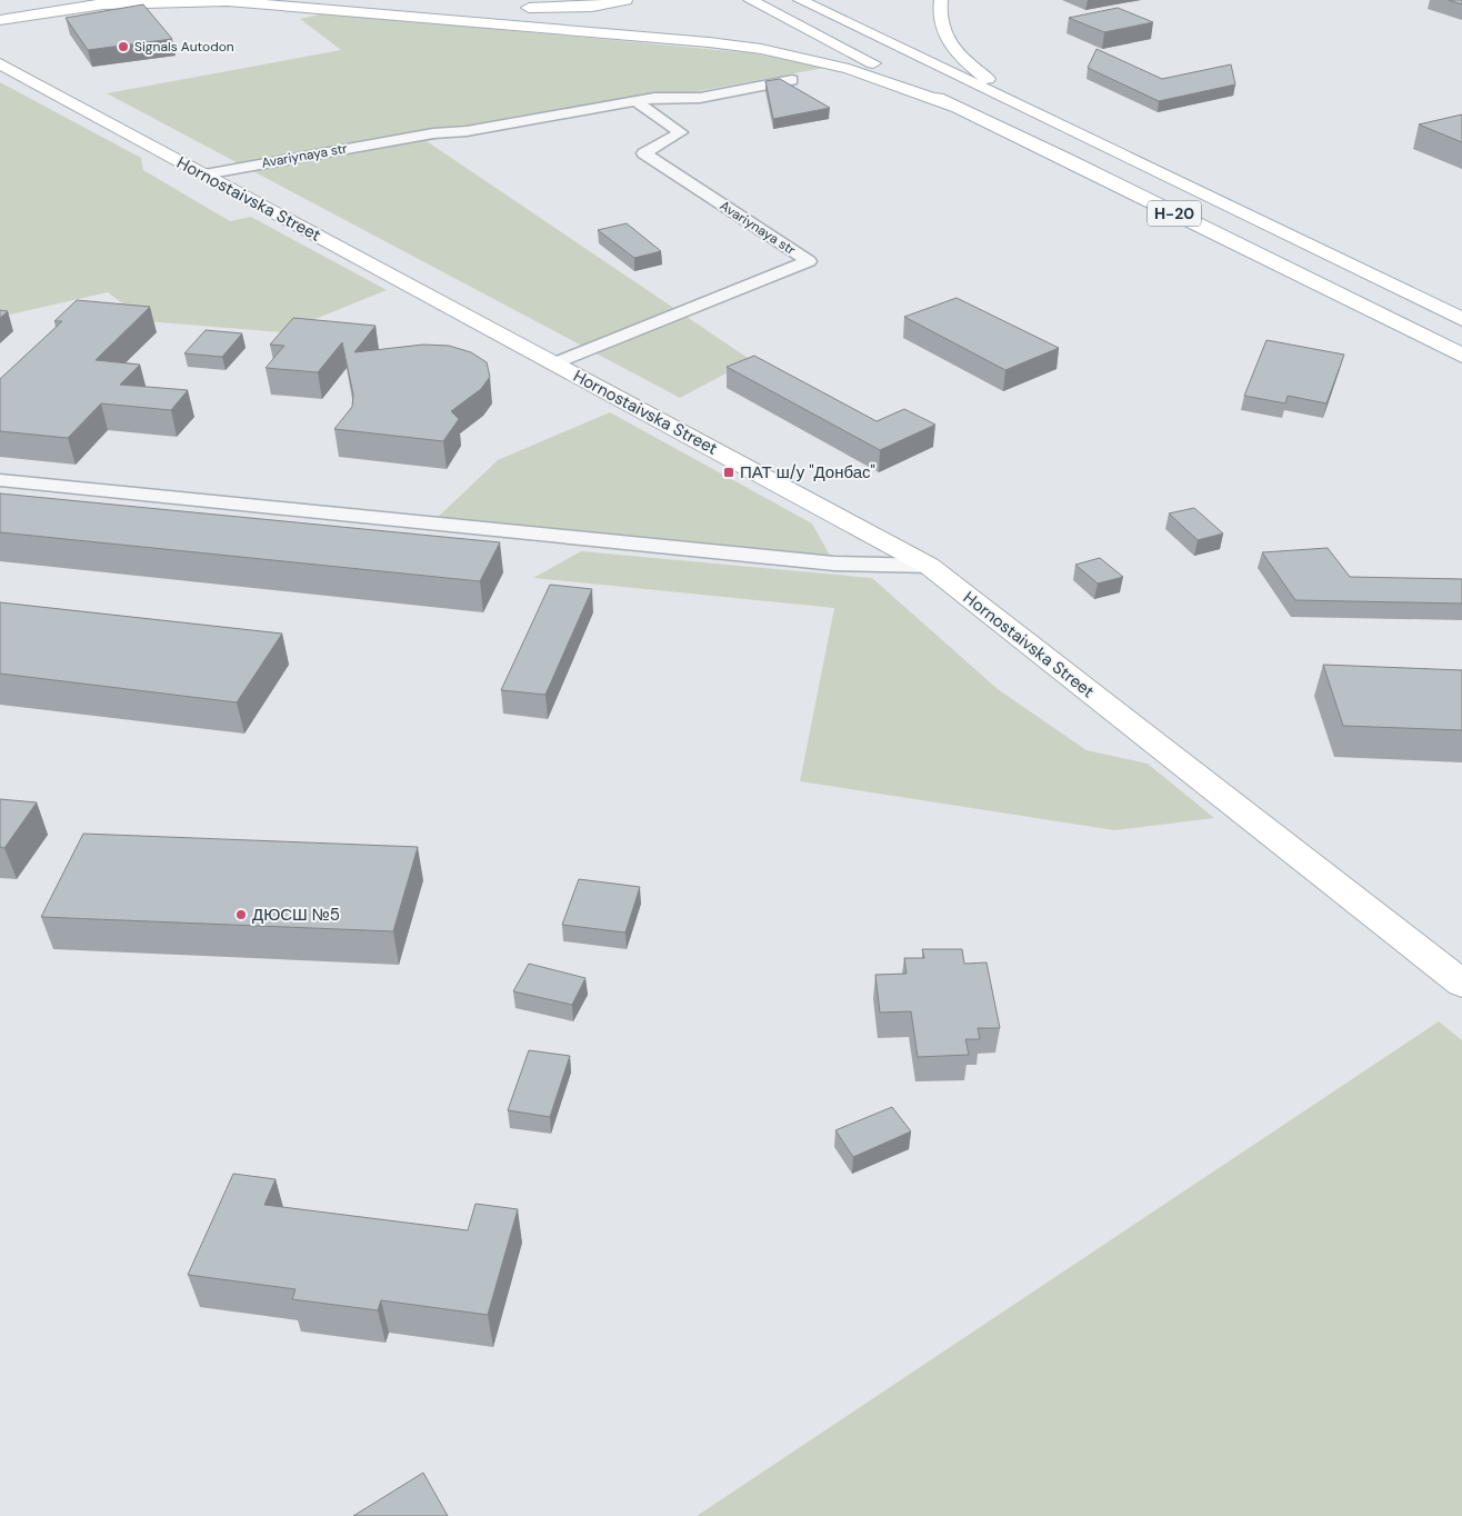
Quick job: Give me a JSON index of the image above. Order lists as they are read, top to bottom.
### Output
{
  "streets": {
    "main road": ["Hornostaivska Street", "Н-20"],
    "street": ["Avariynaya str"]
  },
  "crossings": [
    ["Avariynaya str", "Hornostaivska Street"]
  ],
  "places": {
    "other": ["Signals Autodon", "ДЮСШ №5"],
    "transit": ["ПАТ ш/у \"Донбас\""]
  }
}
